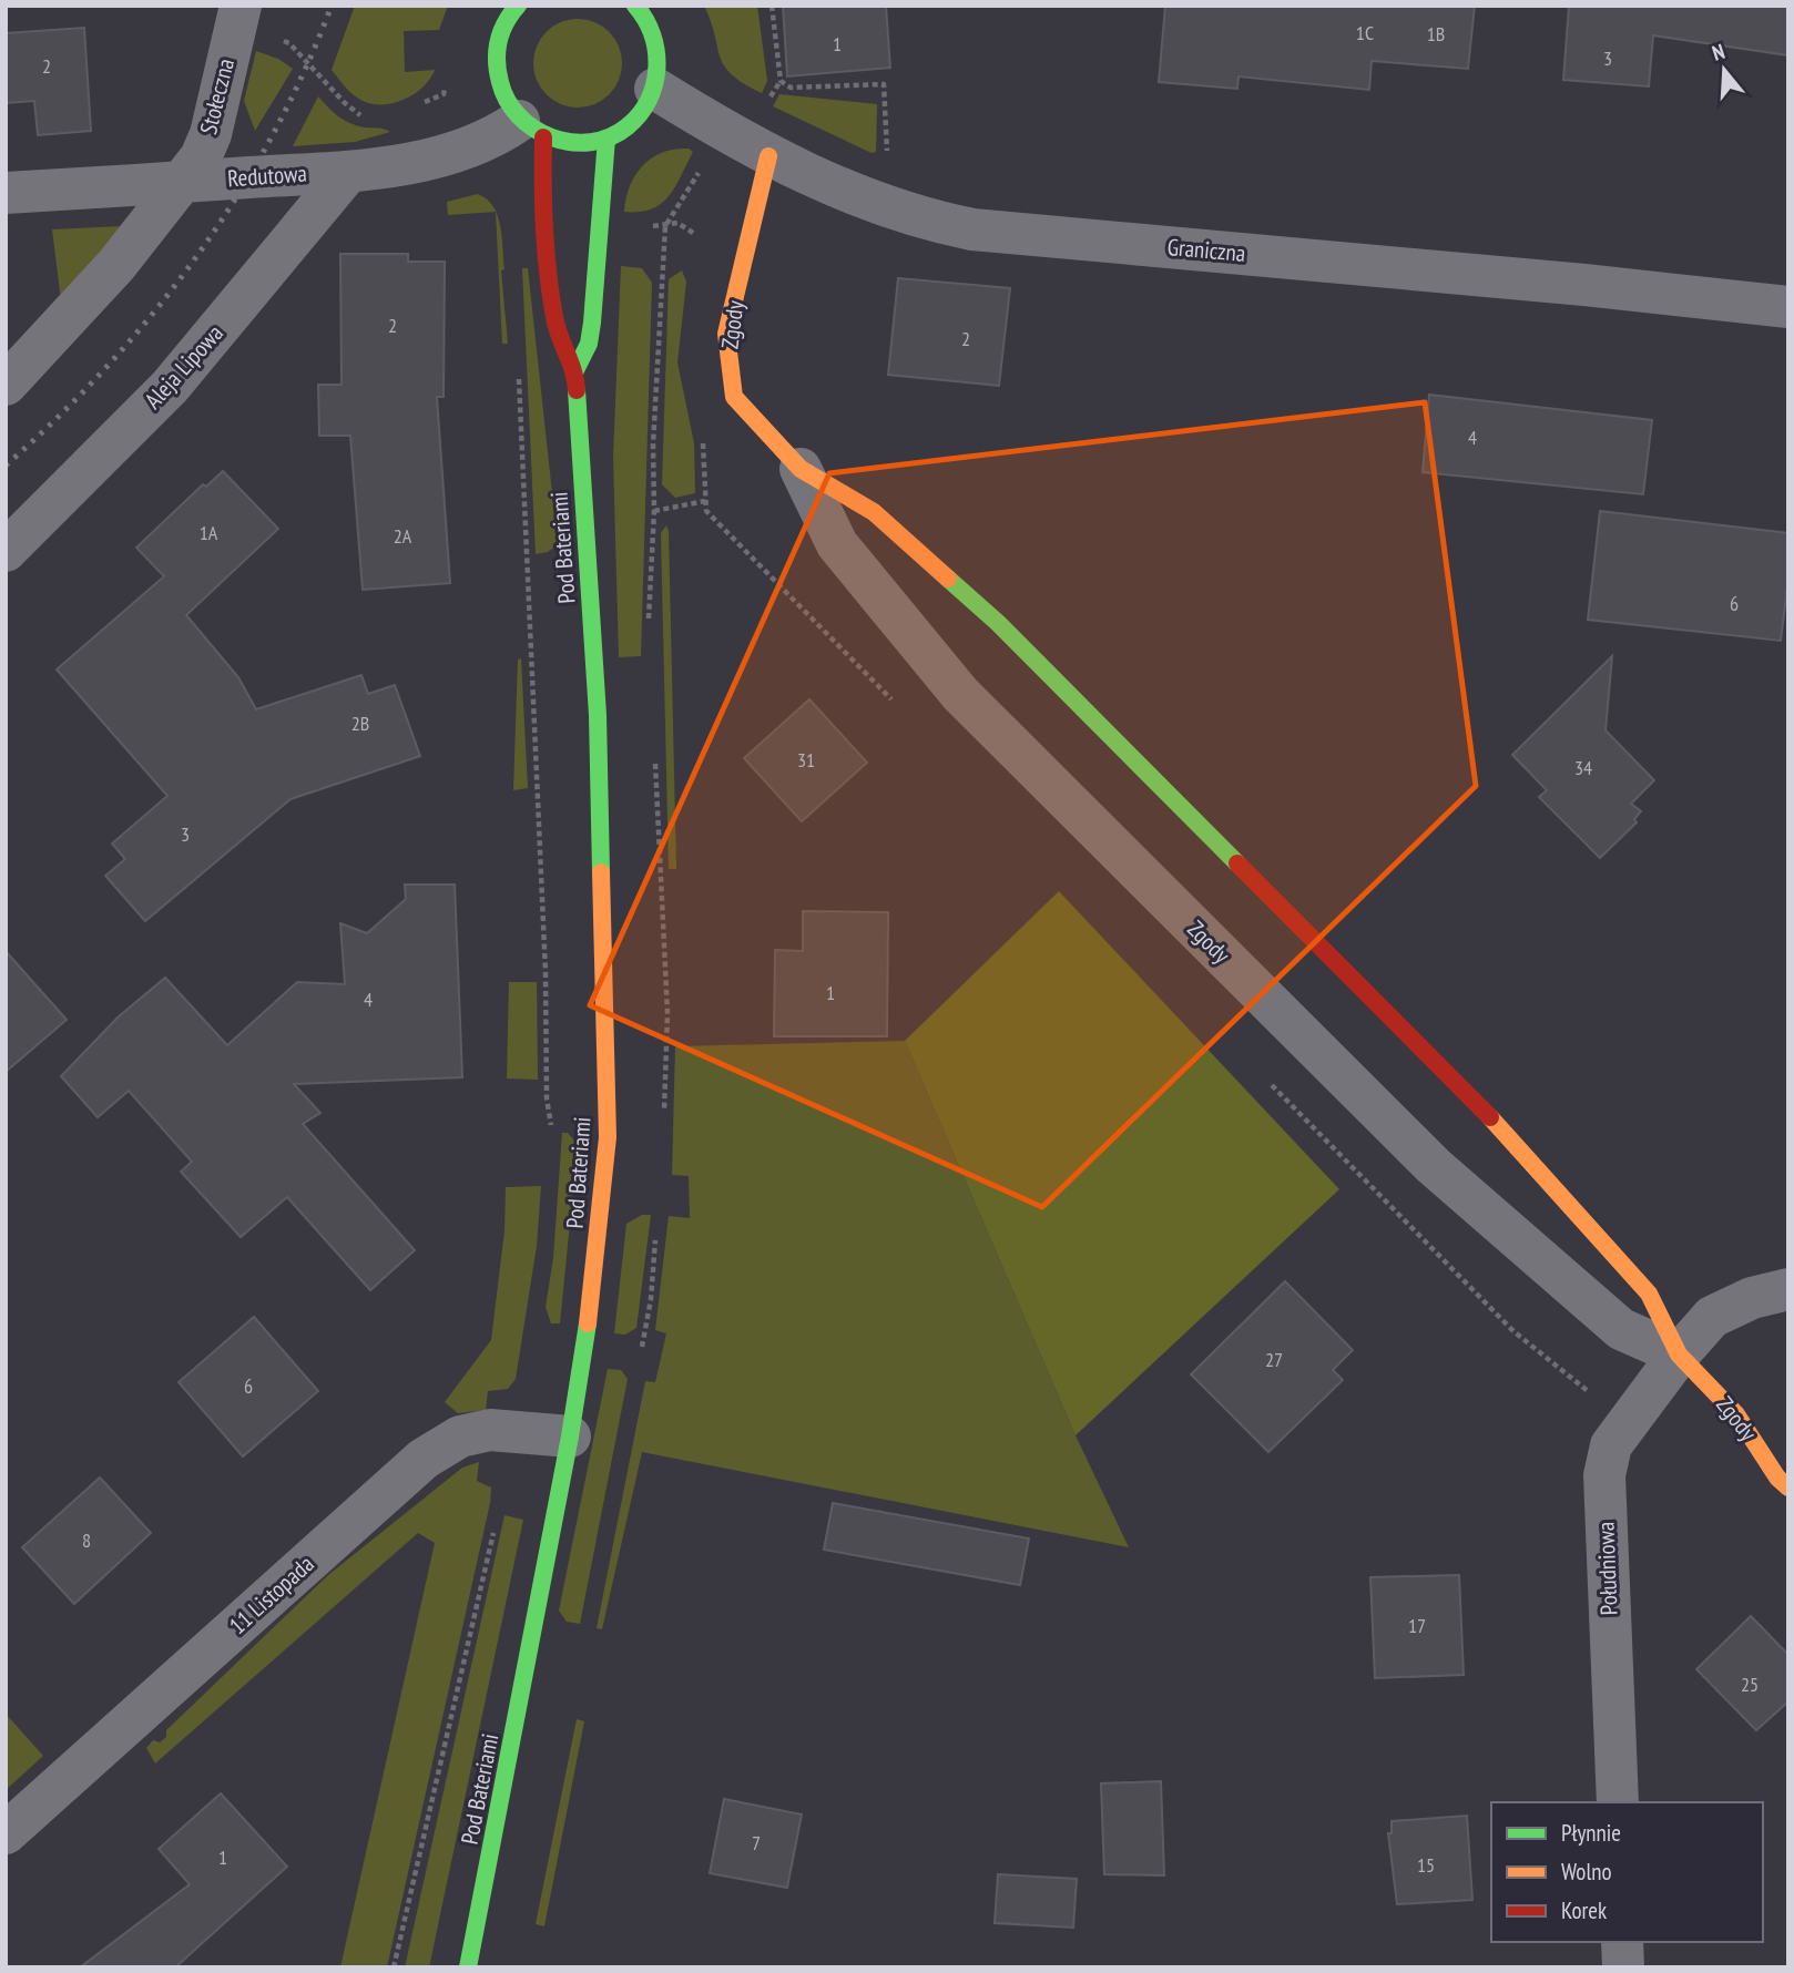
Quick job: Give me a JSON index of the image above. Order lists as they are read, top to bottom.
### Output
{
  "streets": {
    "street": [
      "Stołeczna",
      "Redutowa",
      "Graniczna",
      "Zgody",
      "Aleja Lipowa",
      "Pod Bateriami",
      "Południowa",
      "11 Listopada"
    ]
  },
  "crossings": [
    ["Stołeczna", "Redutowa"],
    ["Redutowa", "Aleja Lipowa"],
    ["Redutowa", "Pod Bateriami"],
    ["Graniczna", "Zgody"],
    ["Zgody", "Południowa"],
    ["Pod Bateriami", "11 Listopada"]
  ],
  "house_numbers": [
    "1C",
    "1B",
    "1",
    "3",
    "2",
    "2",
    "2",
    "4",
    "1A",
    "2A",
    "6",
    "2B",
    "31",
    "34",
    "3",
    "1",
    "4",
    "27",
    "6",
    "8",
    "17",
    "25",
    "7",
    "1",
    "15"
  ],
  "legend": ["Płynnie", "Wolno", "Korek"],
  "north": "top"
}
